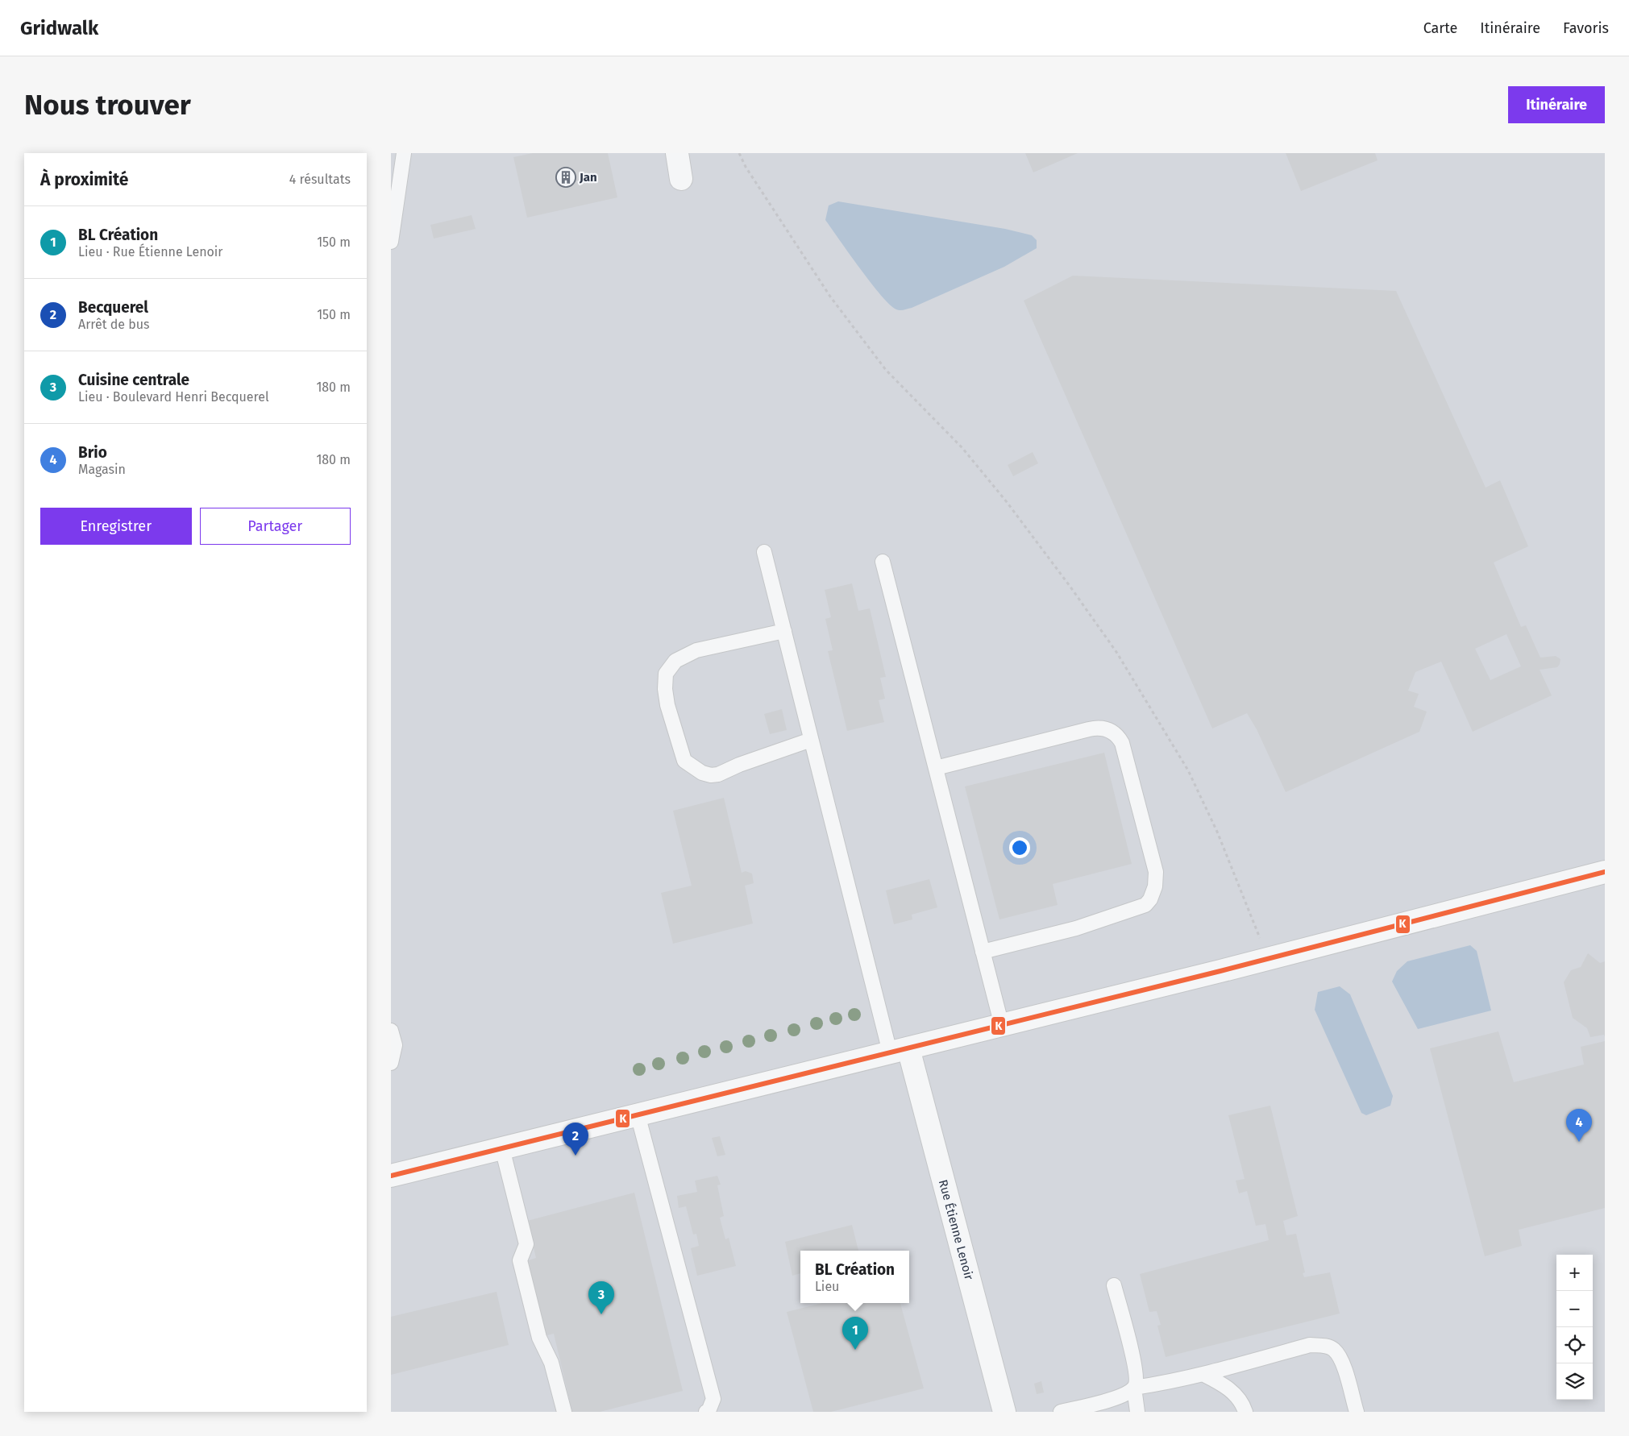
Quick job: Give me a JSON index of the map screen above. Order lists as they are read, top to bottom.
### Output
{
  "streets": {
    "street": ["Rue Étienne Lenoir"]
  },
  "places": {
    "building": ["Jan"]
  },
  "lines": ["transit line K"],
  "page": {
    "header": "Gridwalk",
    "nav": ["Carte", "Itinéraire", "Favoris"],
    "buttons": [
      "Itinéraire",
      ["Enregistrer", "Partager"]
    ],
    "title": "Nous trouver",
    "heading": ["À proximité", "4 résultats"],
    "list": [
      {
        "mark": "1",
        "name": "BL Création",
        "note": "Lieu · Rue Étienne Lenoir",
        "value": "150 m"
      },
      {
        "mark": "2",
        "name": "Becquerel",
        "note": "Arrêt de bus",
        "value": "150 m"
      },
      {
        "mark": "3",
        "name": "Cuisine centrale",
        "note": "Lieu · Boulevard Henri Becquerel",
        "value": "180 m"
      },
      {
        "mark": "4",
        "name": "Brio",
        "note": "Magasin",
        "value": "180 m"
      }
    ],
    "pins": [
      "4",
      "2",
      "3",
      "1"
    ],
    "popup": ["BL Création", "Lieu"],
    "map_buttons": ["+", "−"]
  }
}
